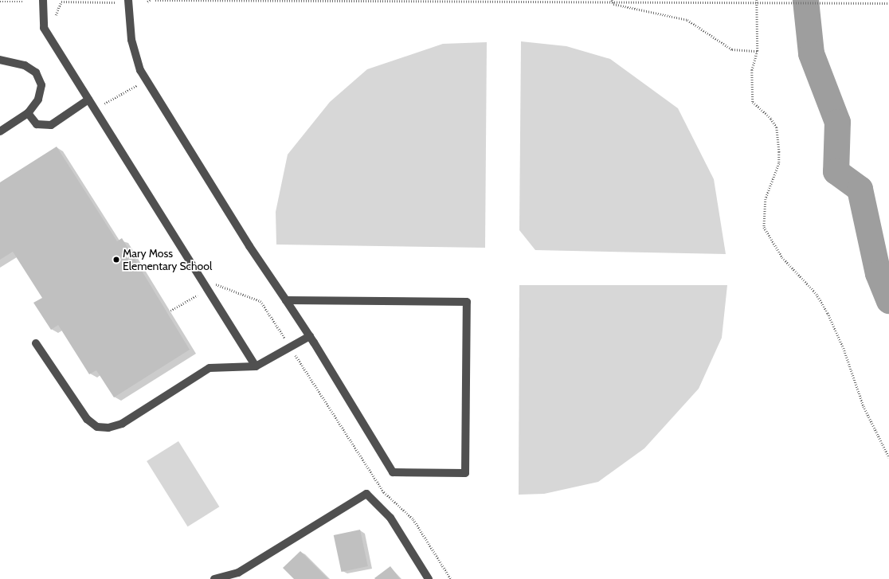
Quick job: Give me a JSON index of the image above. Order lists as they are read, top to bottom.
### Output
{
  "places": ["Mary Moss Elementary School"]
}
